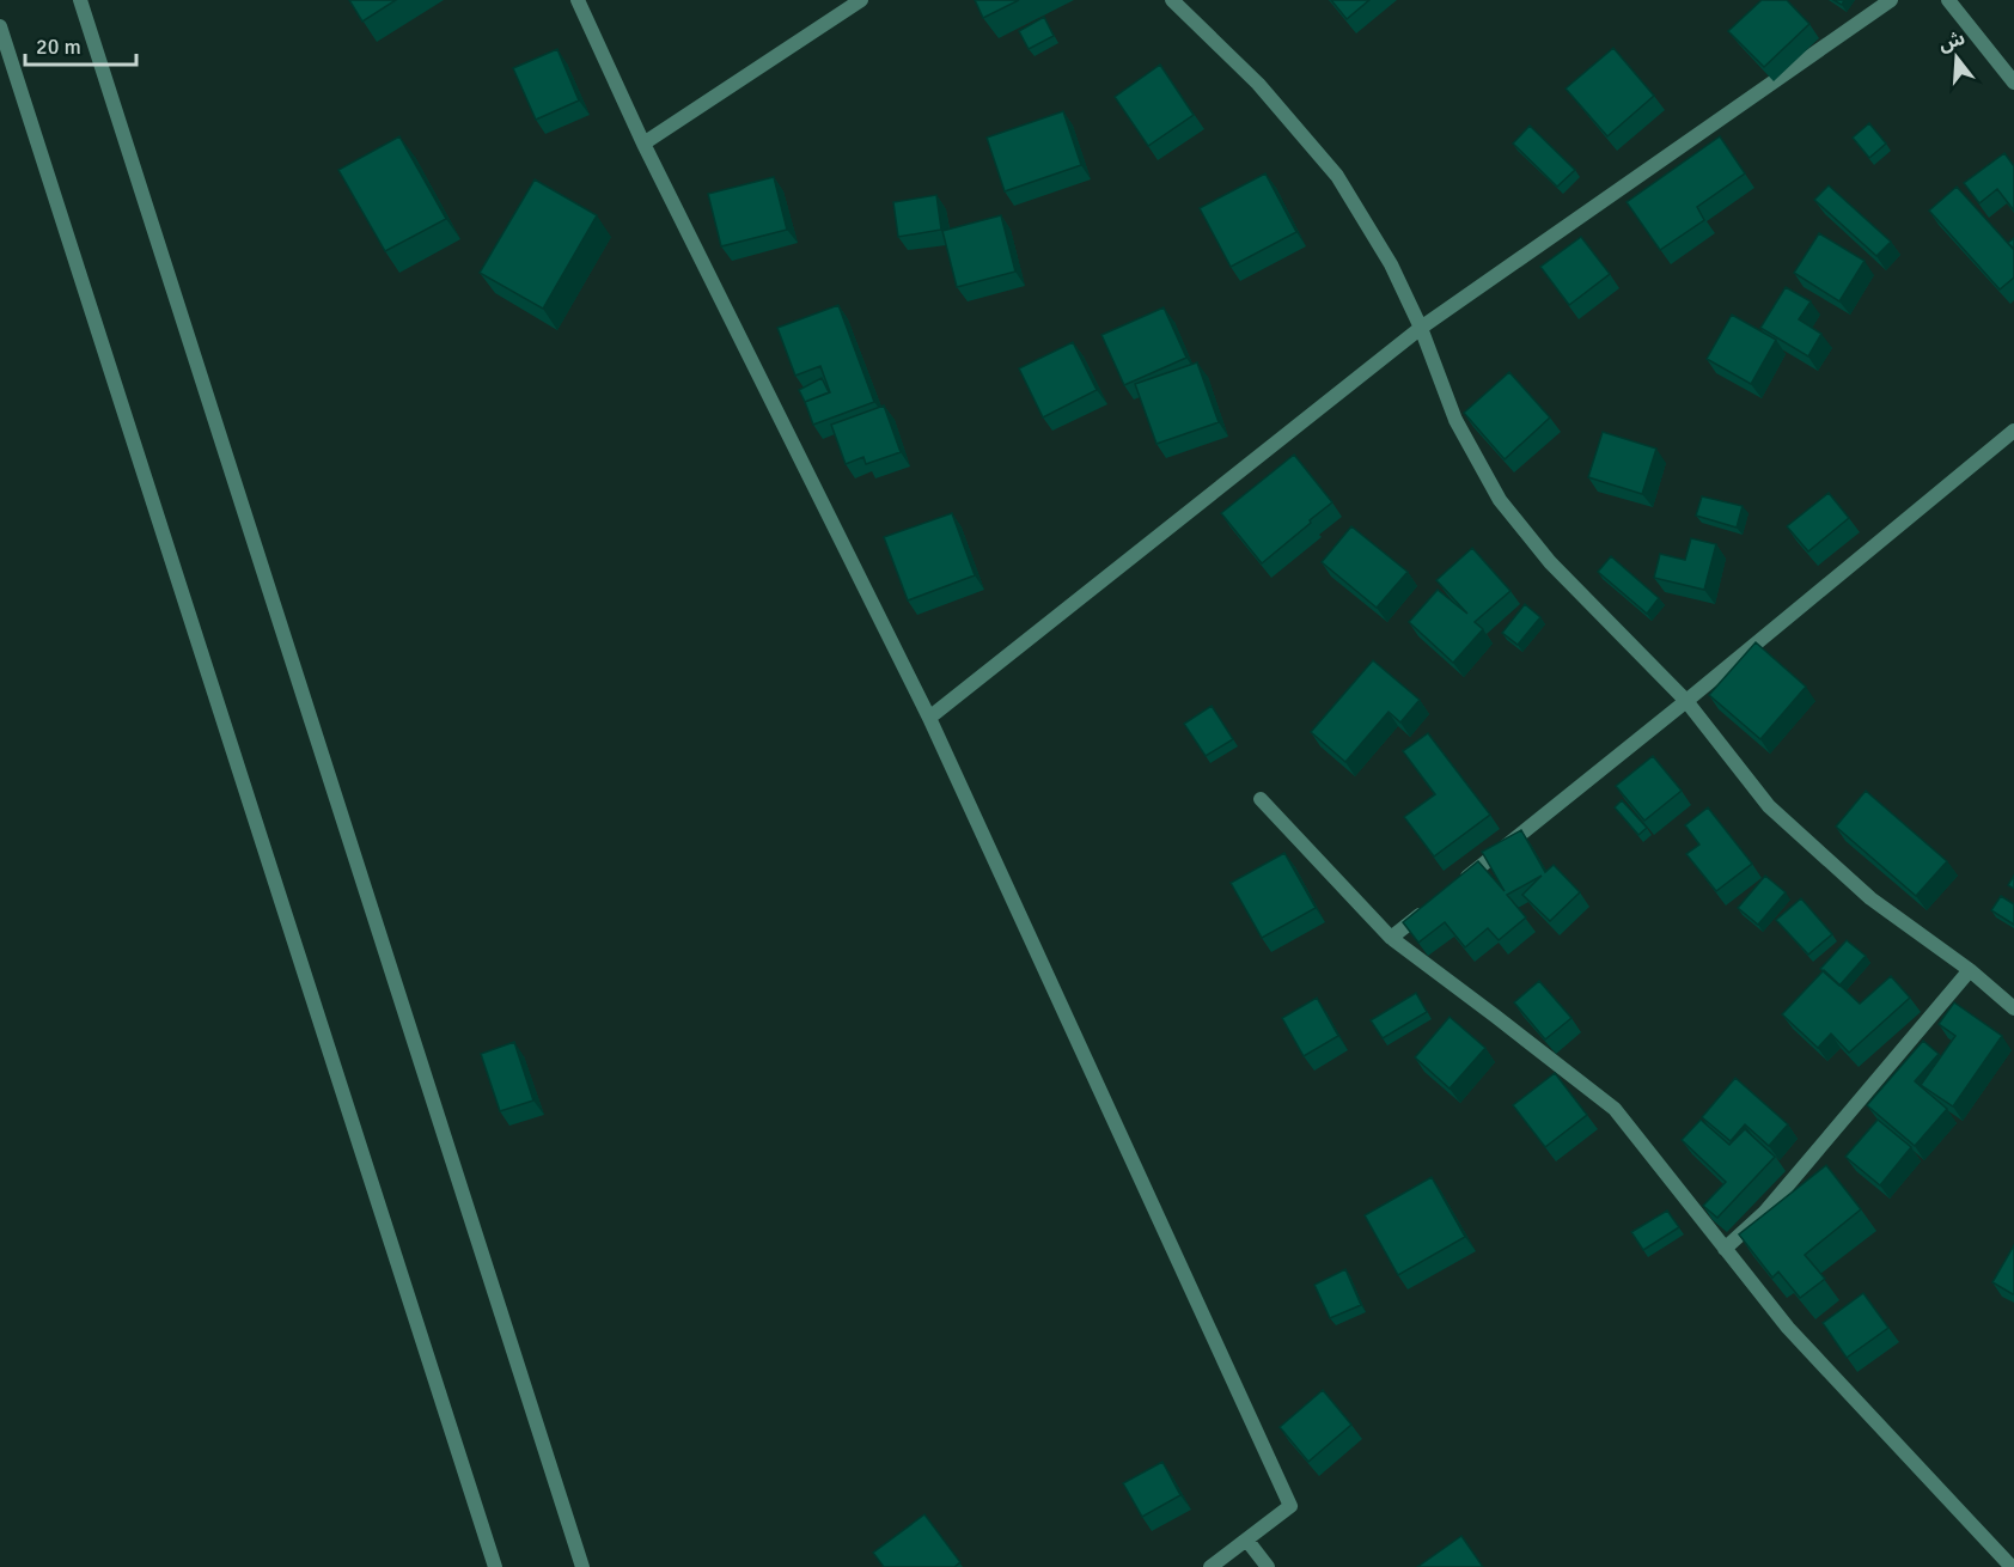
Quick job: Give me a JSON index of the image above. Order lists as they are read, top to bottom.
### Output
{
  "scale_bar": "20 m",
  "north": "top"
}
